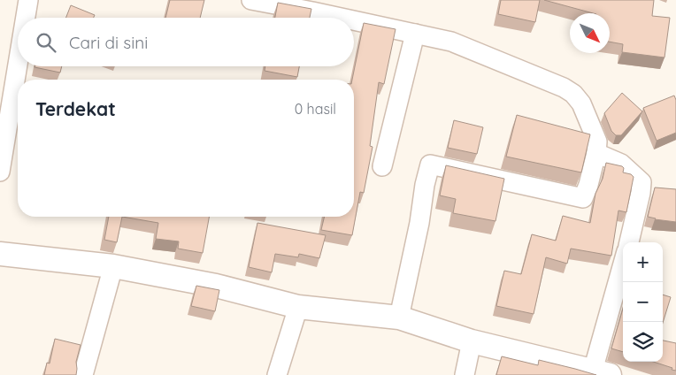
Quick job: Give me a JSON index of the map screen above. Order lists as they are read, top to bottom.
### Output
{
  "north": "bottom right",
  "page": {
    "search": "Cari di sini",
    "heading": ["Terdekat", "0 hasil"],
    "map_buttons": ["+", "−"]
  }
}
